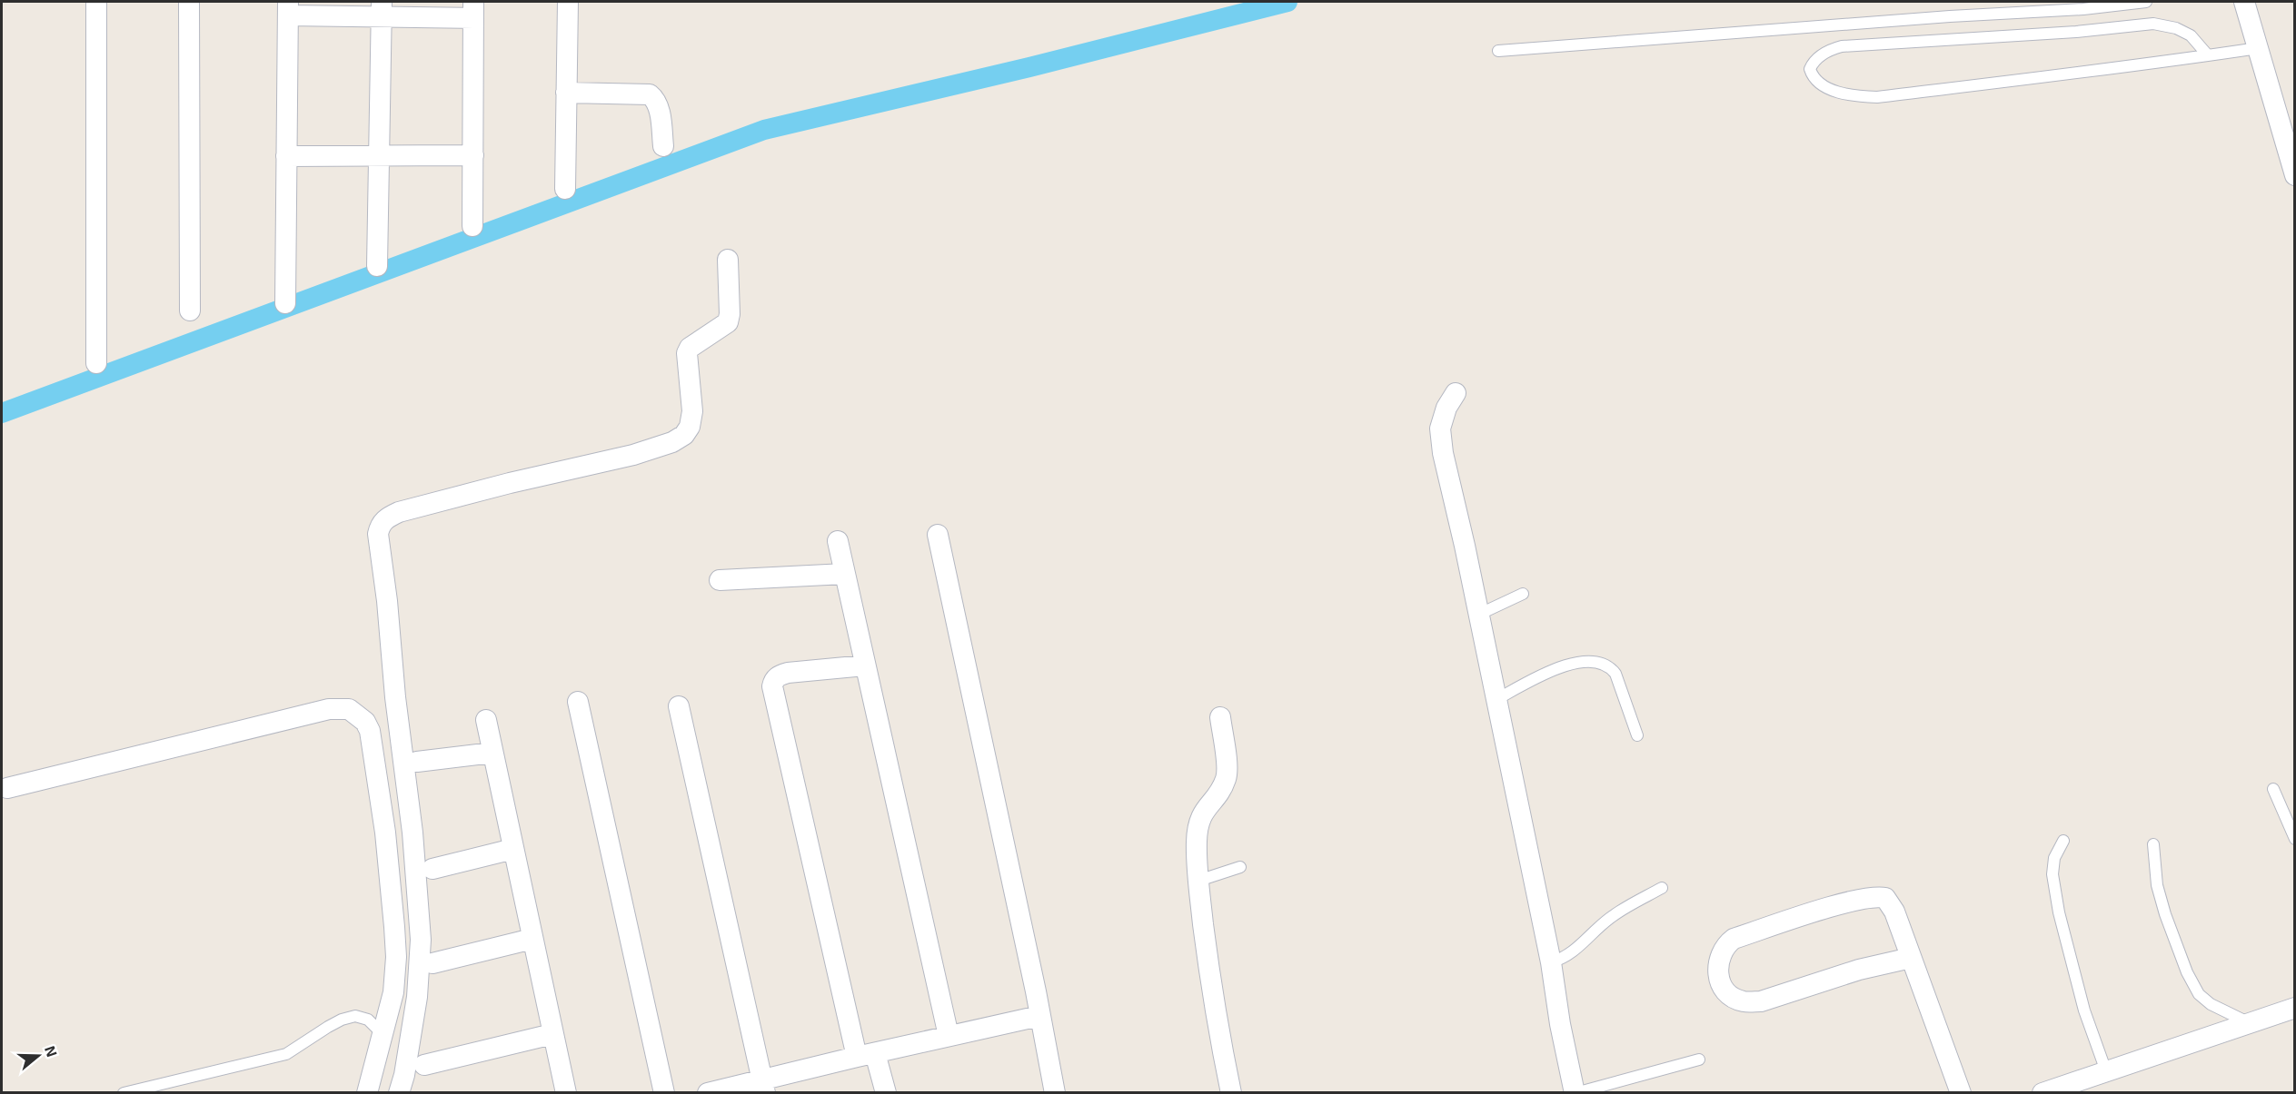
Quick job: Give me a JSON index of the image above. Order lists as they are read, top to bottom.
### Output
{
  "north": "right"
}
